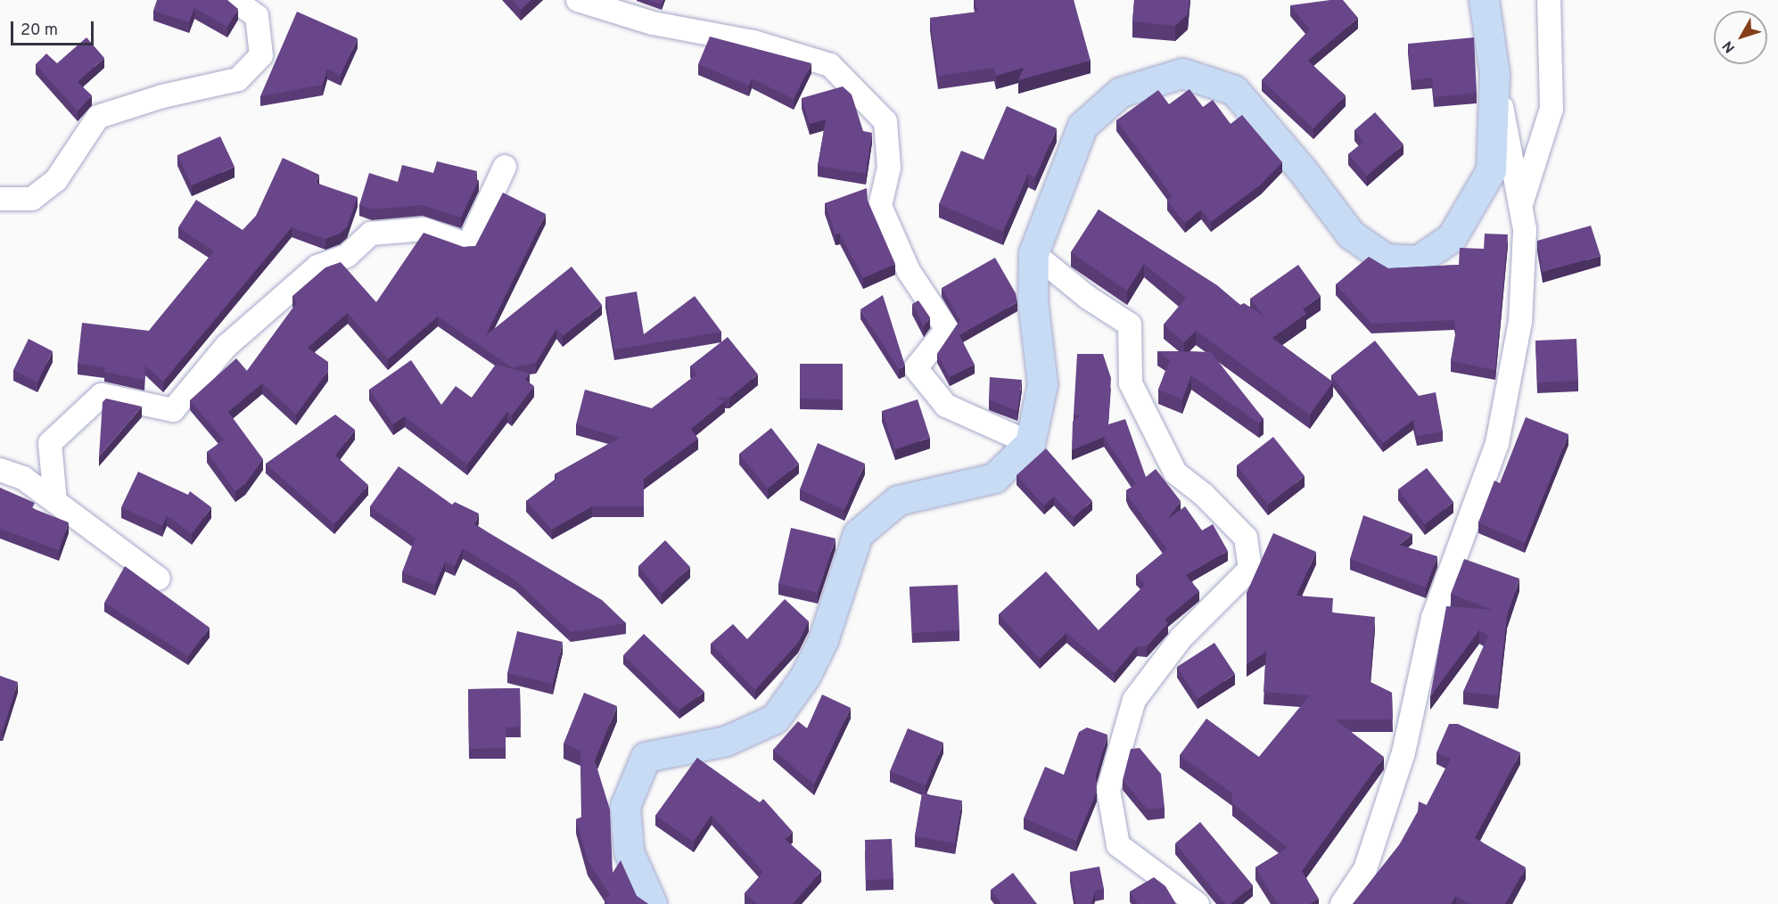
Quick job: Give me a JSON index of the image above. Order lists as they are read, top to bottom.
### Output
{
  "scale_bar": "20 m",
  "north": "bottom left"
}
